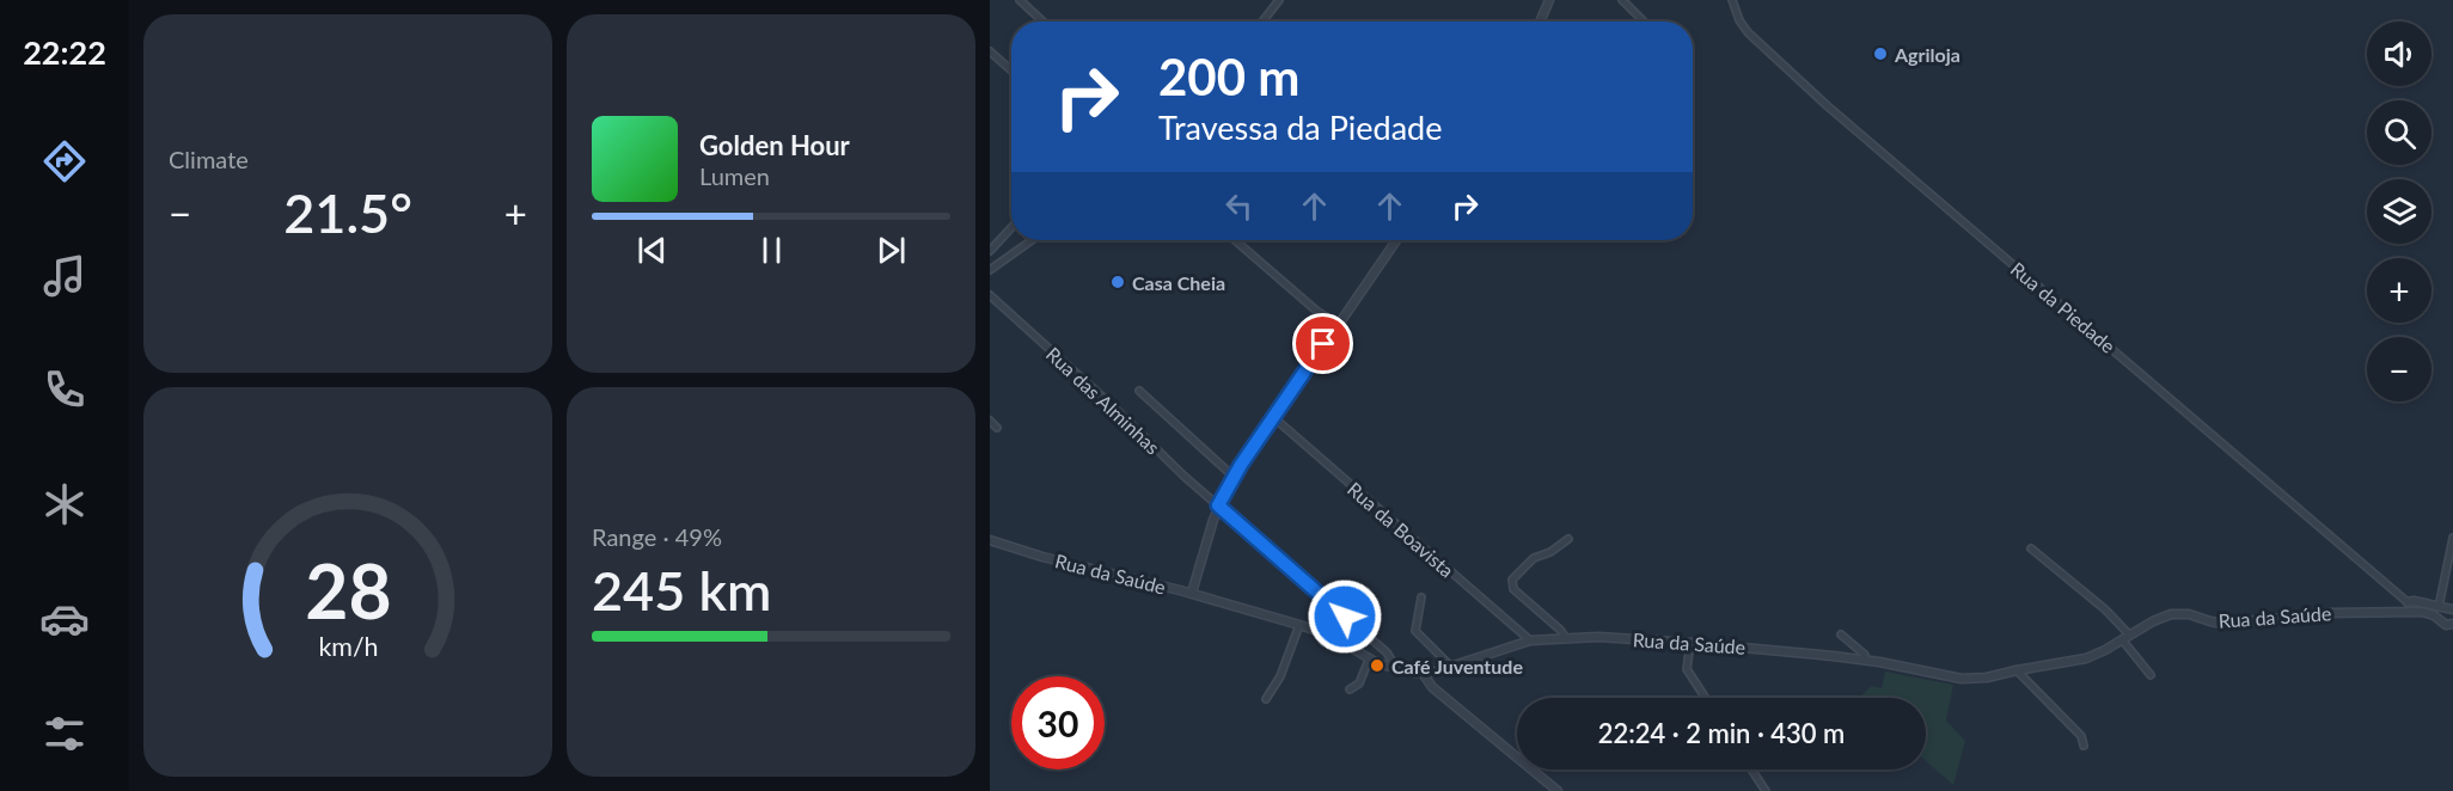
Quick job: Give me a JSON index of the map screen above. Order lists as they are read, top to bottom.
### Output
{
  "streets": {
    "street": [
      "Rua da Piedade",
      "Rua das Alminhas",
      "Rua da Boavista",
      "Rua da Saúde"
    ]
  },
  "crossings": [
    ["Rua das Alminhas", "Rua da Saúde"],
    ["Rua da Boavista", "Rua da Saúde"]
  ],
  "places": ["Agriloja", "Casa Cheia", "Café Juventude"],
  "page": {
    "tabs": "22:22",
    "tile": [
      "Climate",
      ["Range · 49%", "245 km"]
    ],
    "map_buttons": ["+", "−"],
    "turn": ["200 m", "Travessa da Piedade"],
    "song": ["Golden Hour", "Lumen"],
    "heat": ["−", "21.5°", "+"],
    "limit": "30",
    "trip": "22:24 · 2 min · 430 m",
    "gauge": ["28", "km/h"]
  }
}
